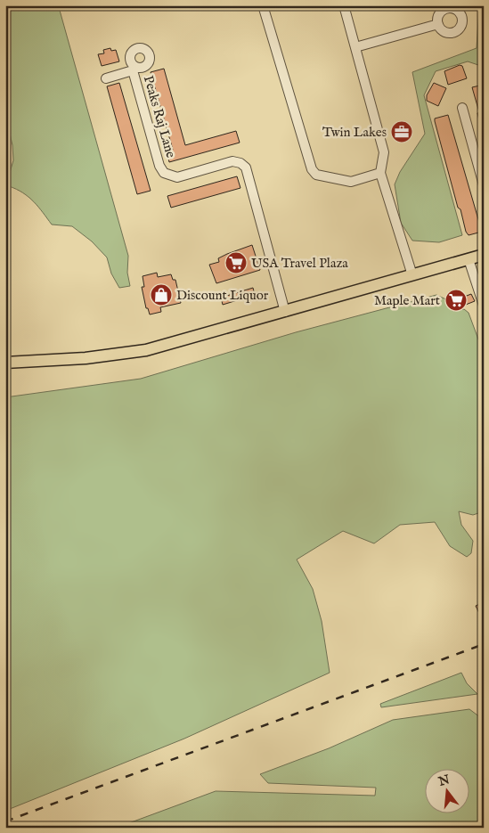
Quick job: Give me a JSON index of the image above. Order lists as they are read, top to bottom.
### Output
{
  "streets": {
    "street": ["Peaks Raj Lane"]
  },
  "places": {
    "office": ["Twin Lakes"],
    "supermarket": ["USA Travel Plaza", "Maple Mart"],
    "shop": ["Discount Liquor"]
  },
  "north": "top"
}
